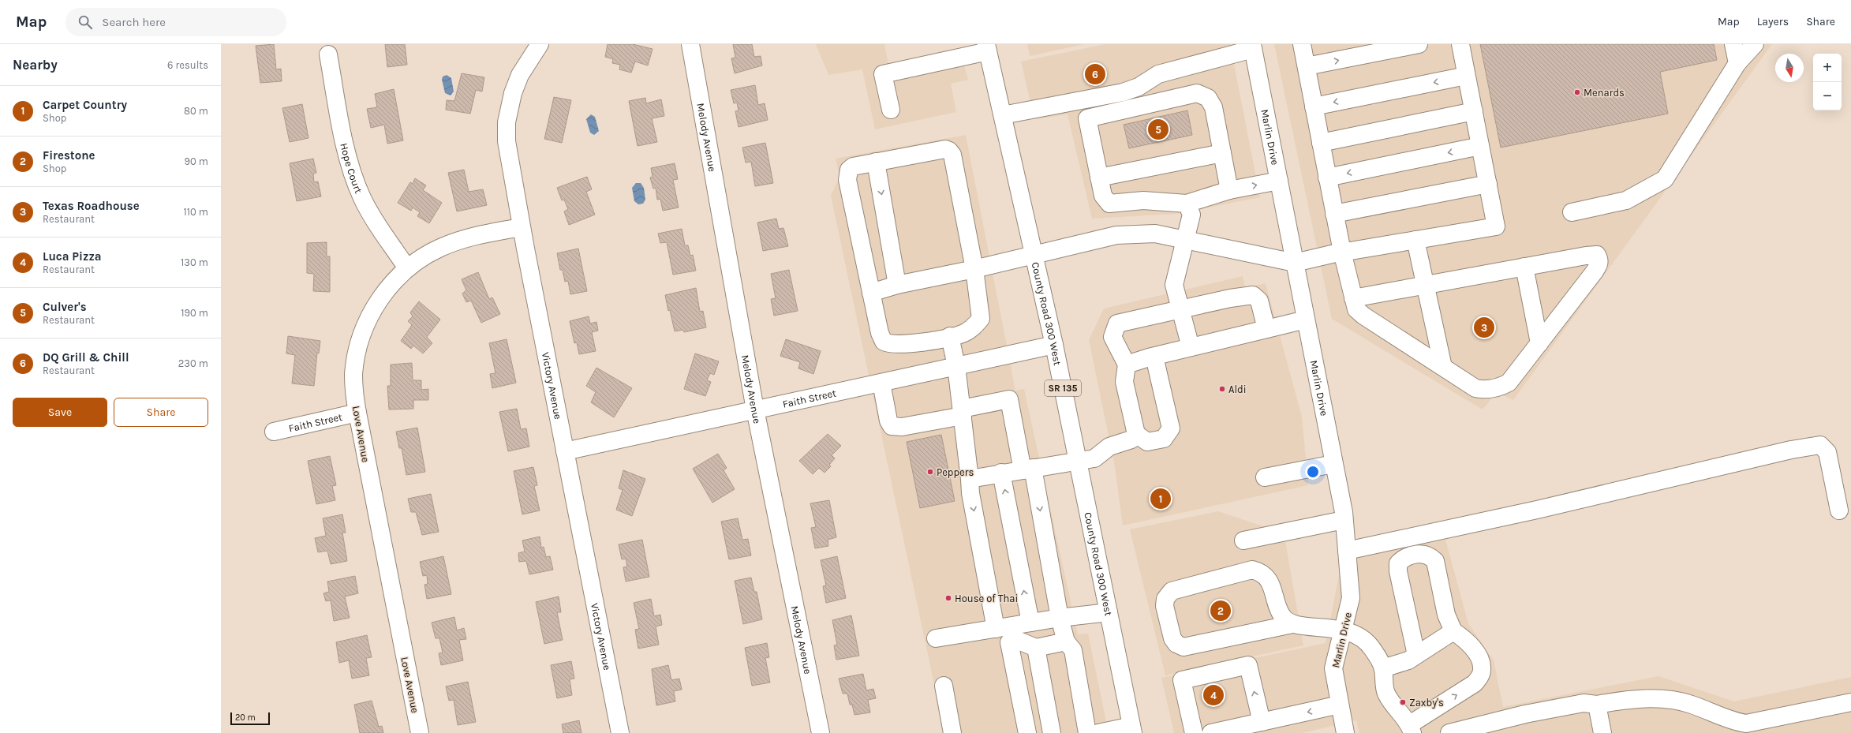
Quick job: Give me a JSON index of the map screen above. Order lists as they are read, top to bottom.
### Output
{
  "streets": {
    "street": [
      "Melody Avenue",
      "Marlin Drive",
      "Hope Court",
      "County Road 300 West",
      "Victory Avenue",
      "SR 135",
      "Faith Street",
      "Love Avenue"
    ]
  },
  "crossings": [
    ["Melody Avenue", "Faith Street"],
    ["Hope Court", "Love Avenue"],
    ["County Road 300 West", "Faith Street"],
    ["Victory Avenue", "Faith Street"],
    ["Victory Avenue", "Love Avenue"],
    ["Faith Street", "Love Avenue"]
  ],
  "places": [
    "Menards",
    "Aldi",
    "Peppers",
    "House of Thai",
    "Zaxby's"
  ],
  "scale_bar": "20 m",
  "north": "bottom",
  "page": {
    "header": "Map",
    "search": "Search here",
    "nav": ["Map", "Layers", "Share"],
    "heading": ["Nearby", "6 results"],
    "map_buttons": ["+", "−"],
    "pins": [
      "6",
      "5",
      "3",
      "1",
      "2",
      "4"
    ],
    "list": [
      {
        "mark": "1",
        "name": "Carpet Country",
        "note": "Shop",
        "value": "80 m"
      },
      {
        "mark": "2",
        "name": "Firestone",
        "note": "Shop",
        "value": "90 m"
      },
      {
        "mark": "3",
        "name": "Texas Roadhouse",
        "note": "Restaurant",
        "value": "110 m"
      },
      {
        "mark": "4",
        "name": "Luca Pizza",
        "note": "Restaurant",
        "value": "130 m"
      },
      {
        "mark": "5",
        "name": "Culver's",
        "note": "Restaurant",
        "value": "190 m"
      },
      {
        "mark": "6",
        "name": "DQ Grill & Chill",
        "note": "Restaurant",
        "value": "230 m"
      }
    ],
    "buttons": ["Save", "Share"],
    "scale": "20 m"
  }
}
